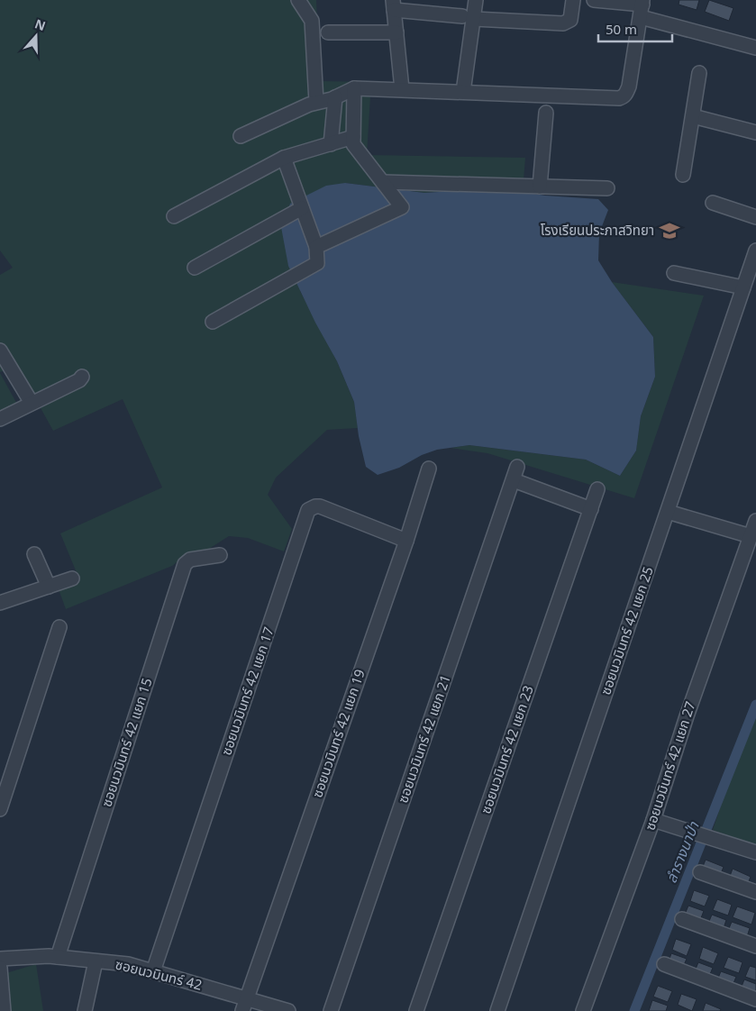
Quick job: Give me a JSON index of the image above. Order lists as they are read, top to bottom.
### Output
{
  "streets": {
    "street": [
      "ซอยนวมินทร์ 42 แยก 25",
      "ซอยนวมินทร์ 42 แยก 17",
      "ซอยนวมินทร์ 42 แยก 19",
      "ซอยนวมินทร์ 42 แยก 21",
      "ซอยนวมินทร์ 42 แยก 15",
      "ซอยนวมินทร์ 42 แยก 23",
      "ซอยนวมินทร์ 42 แยก 27",
      "ซอยนวมินทร์ 42"
    ]
  },
  "crossings": [
    ["ซอยนวมินทร์ 42 แยก 17", "ซอยนวมินทร์ 42 แยก 19"],
    ["ซอยนวมินทร์ 42 แยก 17", "ซอยนวมินทร์ 42"],
    ["ซอยนวมินทร์ 42 แยก 19", "ซอยนวมินทร์ 42"],
    ["ซอยนวมินทร์ 42 แยก 15", "ซอยนวมินทร์ 42"]
  ],
  "water": ["ลำรางนาป่า"],
  "places": {
    "school or university": ["โรงเรียนประภาสวิทยา"]
  },
  "scale_bar": "50 m",
  "north": "top"
}
